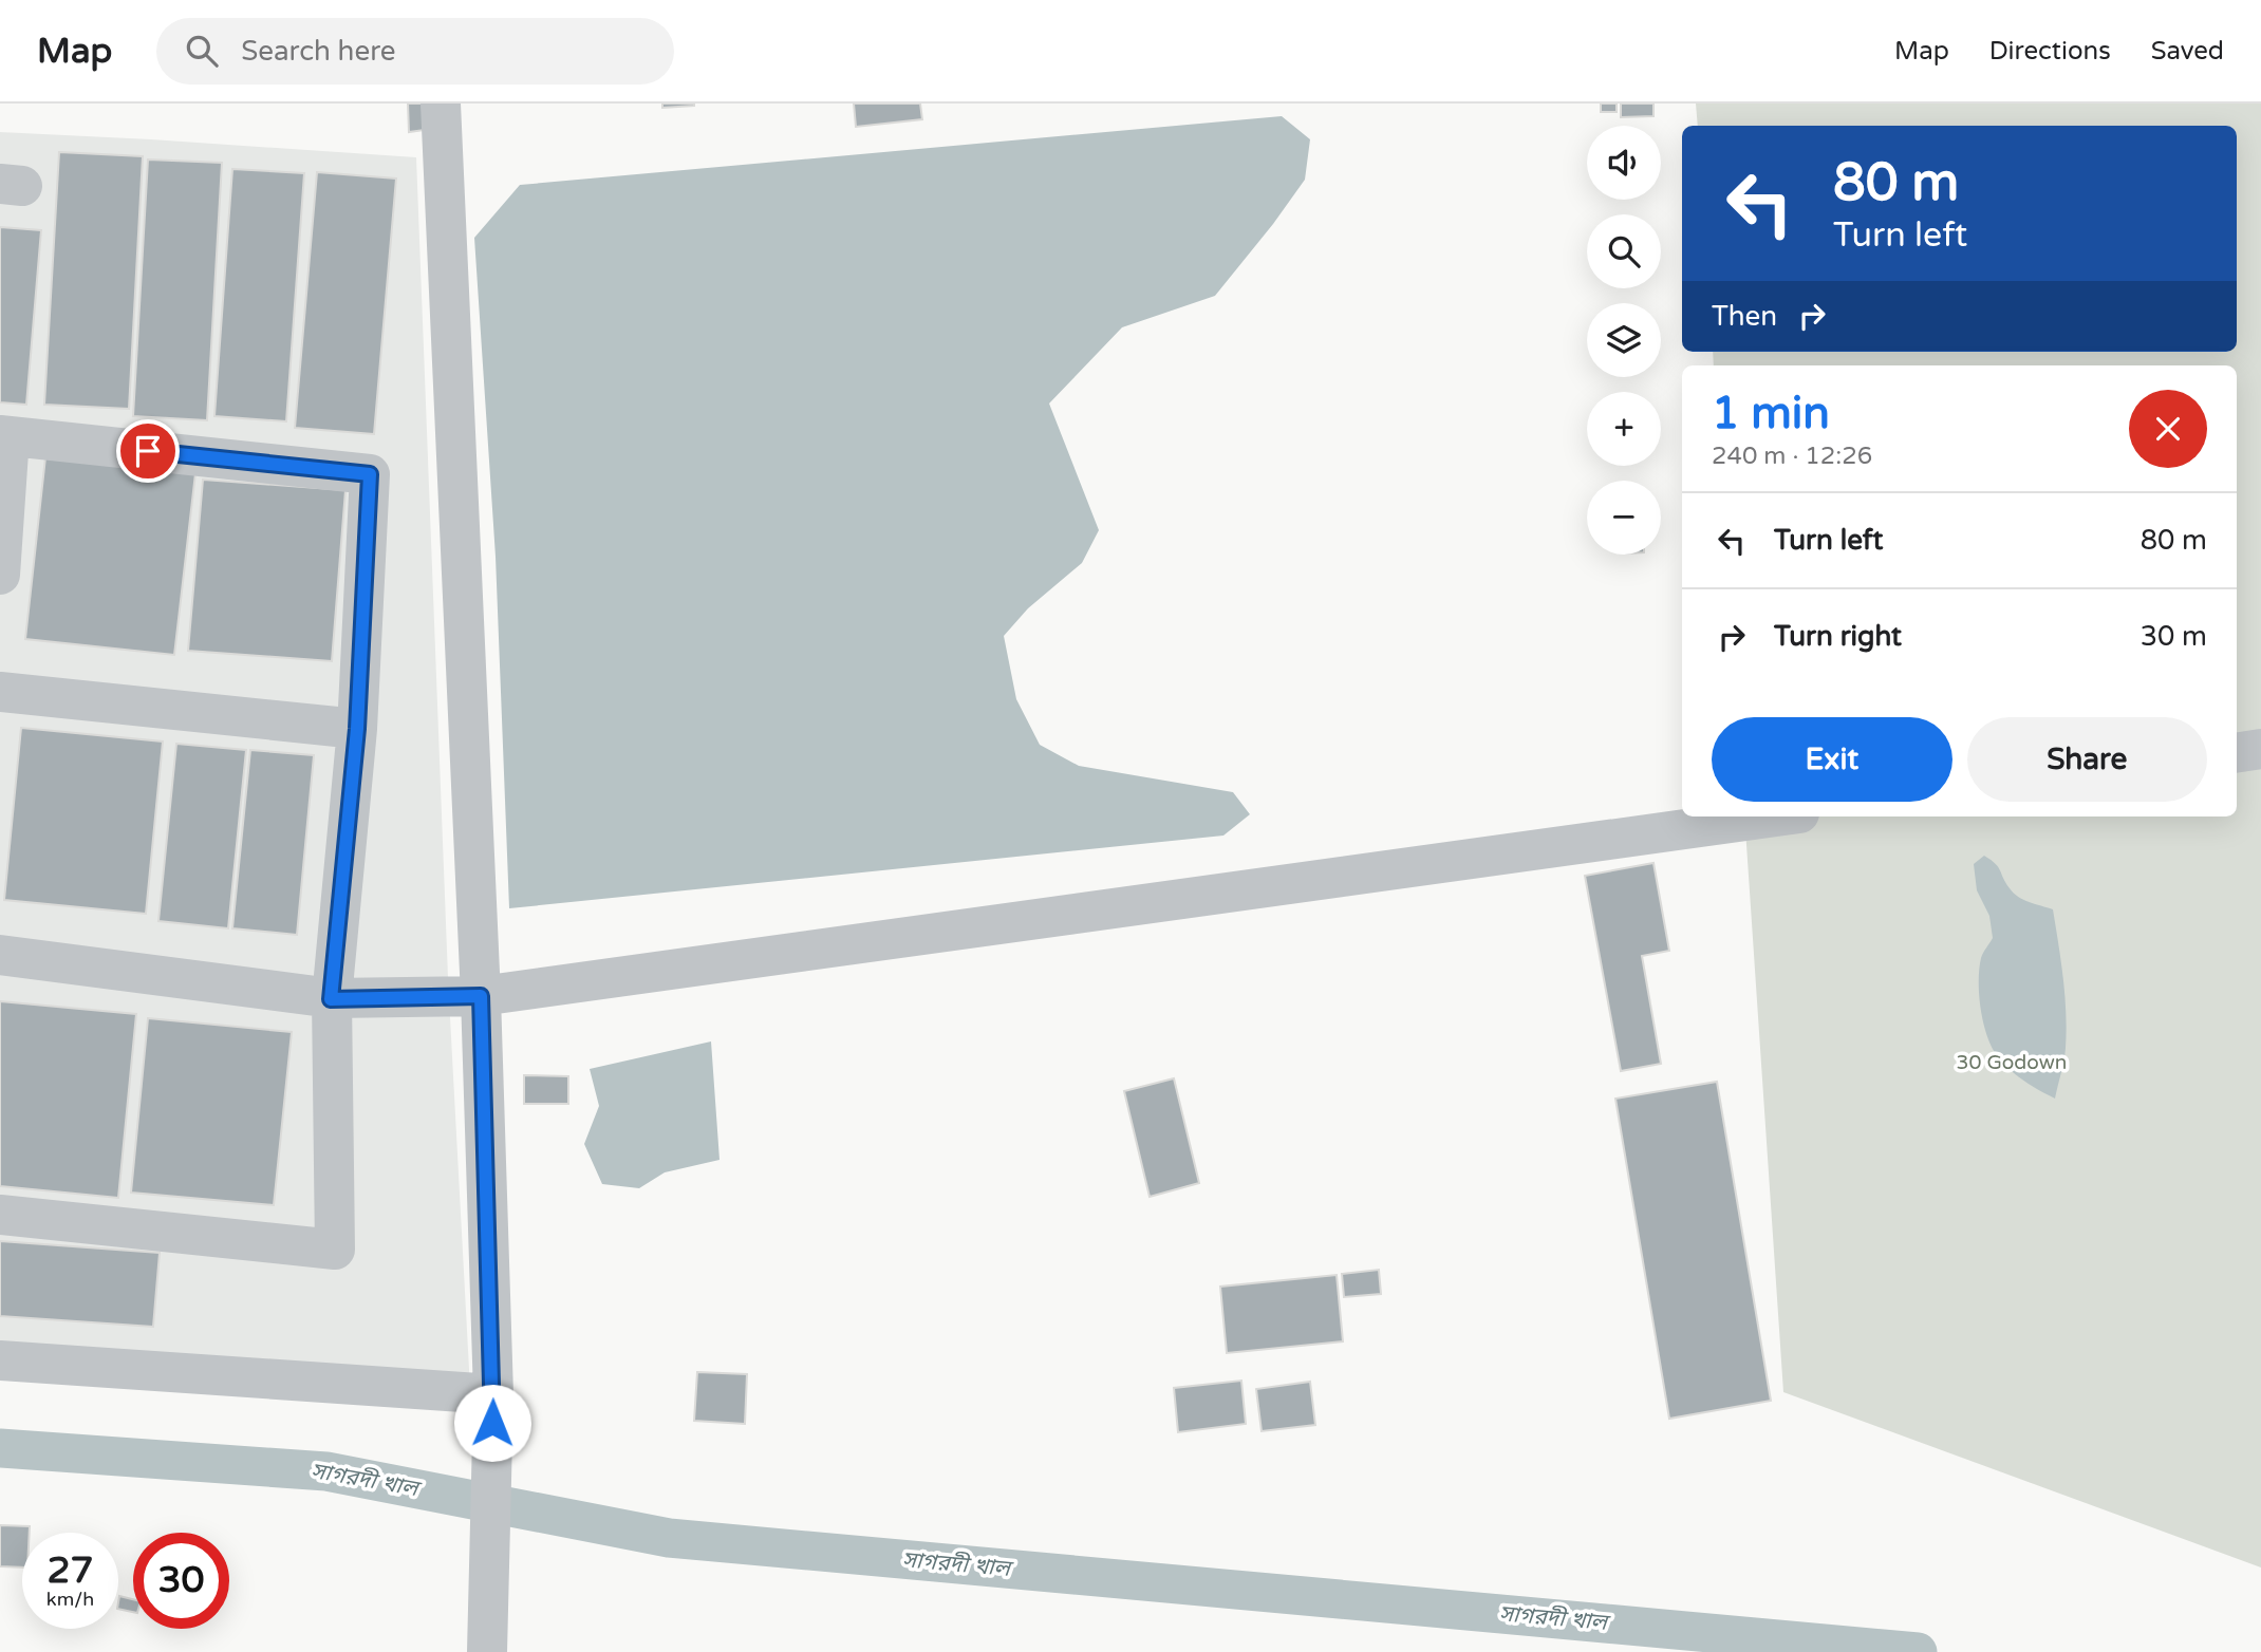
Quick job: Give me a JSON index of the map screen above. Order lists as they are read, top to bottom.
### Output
{
  "water": ["সাগরদী খাল"],
  "parks": ["30 Godown"],
  "page": {
    "header": "Map",
    "search": "Search here",
    "nav": ["Map", "Directions", "Saved"],
    "map_buttons": ["+", "−"],
    "turn": ["80 m", "Turn left"],
    "then": "Then",
    "heading": ["1 min", "240 m · 12:26"],
    "list": [
      {
        "name": "Turn left",
        "value": "80 m"
      },
      {
        "name": "Turn right",
        "value": "30 m"
      }
    ],
    "buttons": ["Exit", "Share"],
    "speed": "27 km/h",
    "limit": "30"
  }
}
